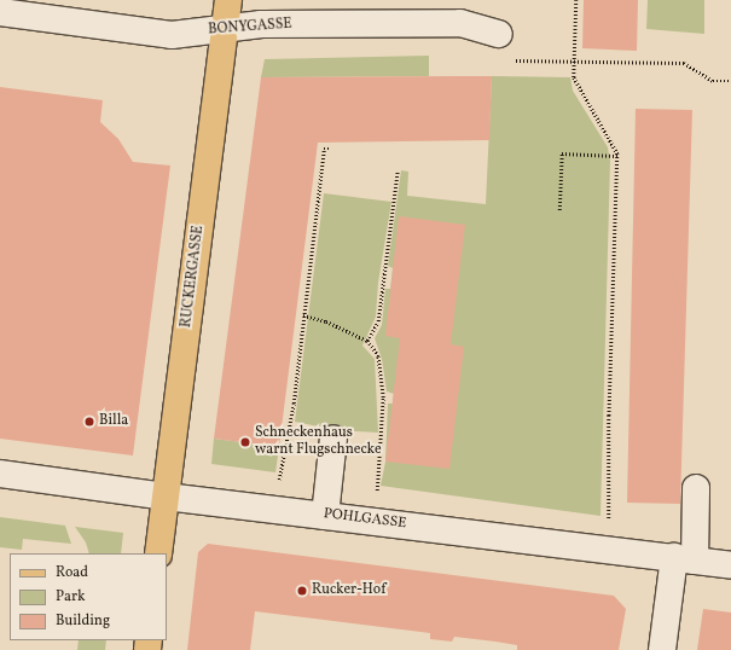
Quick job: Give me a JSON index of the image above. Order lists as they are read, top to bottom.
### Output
{
  "streets": {
    "main road": ["RUCKERGASSE"],
    "street": ["BONYGASSE", "POHLGASSE"]
  },
  "crossings": [
    ["BONYGASSE", "RUCKERGASSE"],
    ["RUCKERGASSE", "POHLGASSE"]
  ],
  "places": ["Billa", "Schneckenhaus warnt Flugschnecke", "Rucker-Hof"],
  "legend": ["Road", "Park", "Building"]
}
